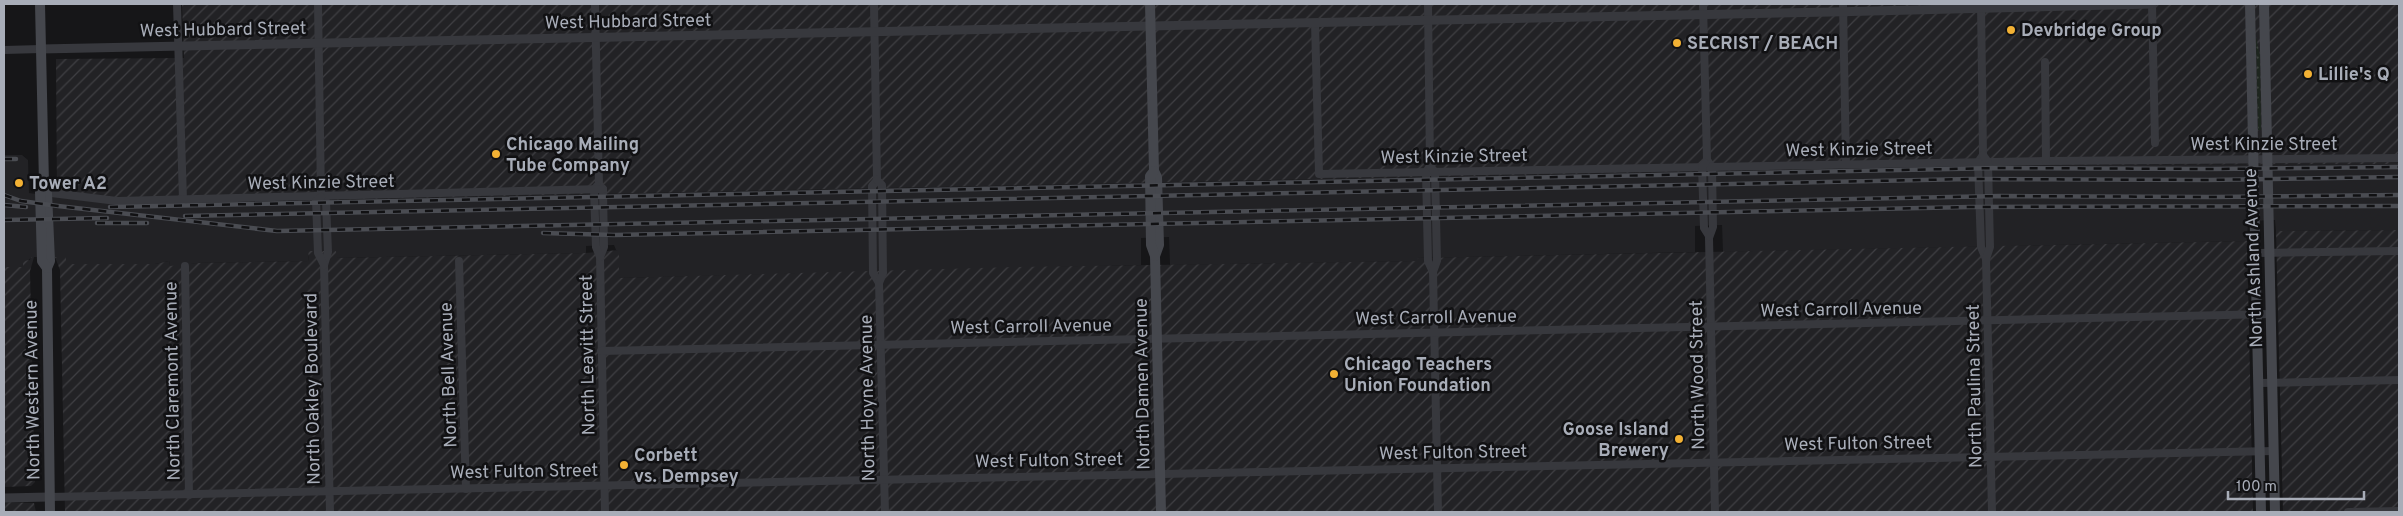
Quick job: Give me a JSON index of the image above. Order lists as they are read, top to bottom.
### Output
{
  "streets": {
    "main road": ["North Ashland Avenue", "North Damen Avenue", "North Western Avenue"],
    "street": [
      "West Hubbard Street",
      "West Kinzie Street",
      "West Carroll Avenue",
      "North Leavitt Street",
      "North Bell Avenue",
      "North Wood Street",
      "North Claremont Avenue",
      "North Paulina Street",
      "North Oakley Boulevard",
      "North Hoyne Avenue",
      "West Fulton Street"
    ]
  },
  "crossings": [
    ["West Hubbard Street", "West Kinzie Street"],
    ["West Hubbard Street", "North Leavitt Street"],
    ["West Hubbard Street", "North Wood Street"],
    ["West Hubbard Street", "North Damen Avenue"],
    ["West Hubbard Street", "North Oakley Boulevard"],
    ["West Hubbard Street", "North Western Avenue"],
    ["West Hubbard Street", "North Hoyne Avenue"],
    ["West Kinzie Street", "North Ashland Avenue"],
    ["West Kinzie Street", "North Leavitt Street"],
    ["West Kinzie Street", "North Wood Street"],
    ["West Kinzie Street", "North Paulina Street"],
    ["West Kinzie Street", "North Oakley Boulevard"],
    ["West Kinzie Street", "North Western Avenue"],
    ["North Ashland Avenue", "West Carroll Avenue"],
    ["North Ashland Avenue", "West Fulton Street"],
    ["West Carroll Avenue", "North Leavitt Street"],
    ["West Carroll Avenue", "North Wood Street"],
    ["West Carroll Avenue", "North Damen Avenue"],
    ["West Carroll Avenue", "North Paulina Street"],
    ["West Carroll Avenue", "North Hoyne Avenue"],
    ["North Leavitt Street", "West Fulton Street"],
    ["North Bell Avenue", "West Fulton Street"],
    ["North Wood Street", "West Fulton Street"],
    ["North Claremont Avenue", "West Fulton Street"],
    ["North Damen Avenue", "West Fulton Street"],
    ["North Paulina Street", "West Fulton Street"],
    ["North Oakley Boulevard", "West Fulton Street"],
    ["North Western Avenue", "West Fulton Street"],
    ["North Hoyne Avenue", "West Fulton Street"]
  ],
  "places": [
    "Devbridge Group",
    "SECRIST / BEACH",
    "Lillie's Q",
    "Chicago Mailing Tube Company",
    "Tower A2",
    "Chicago Teachers Union Foundation",
    "Goose Island Brewery",
    "Corbett vs. Dempsey"
  ],
  "scale_bar": "100 m"
}
